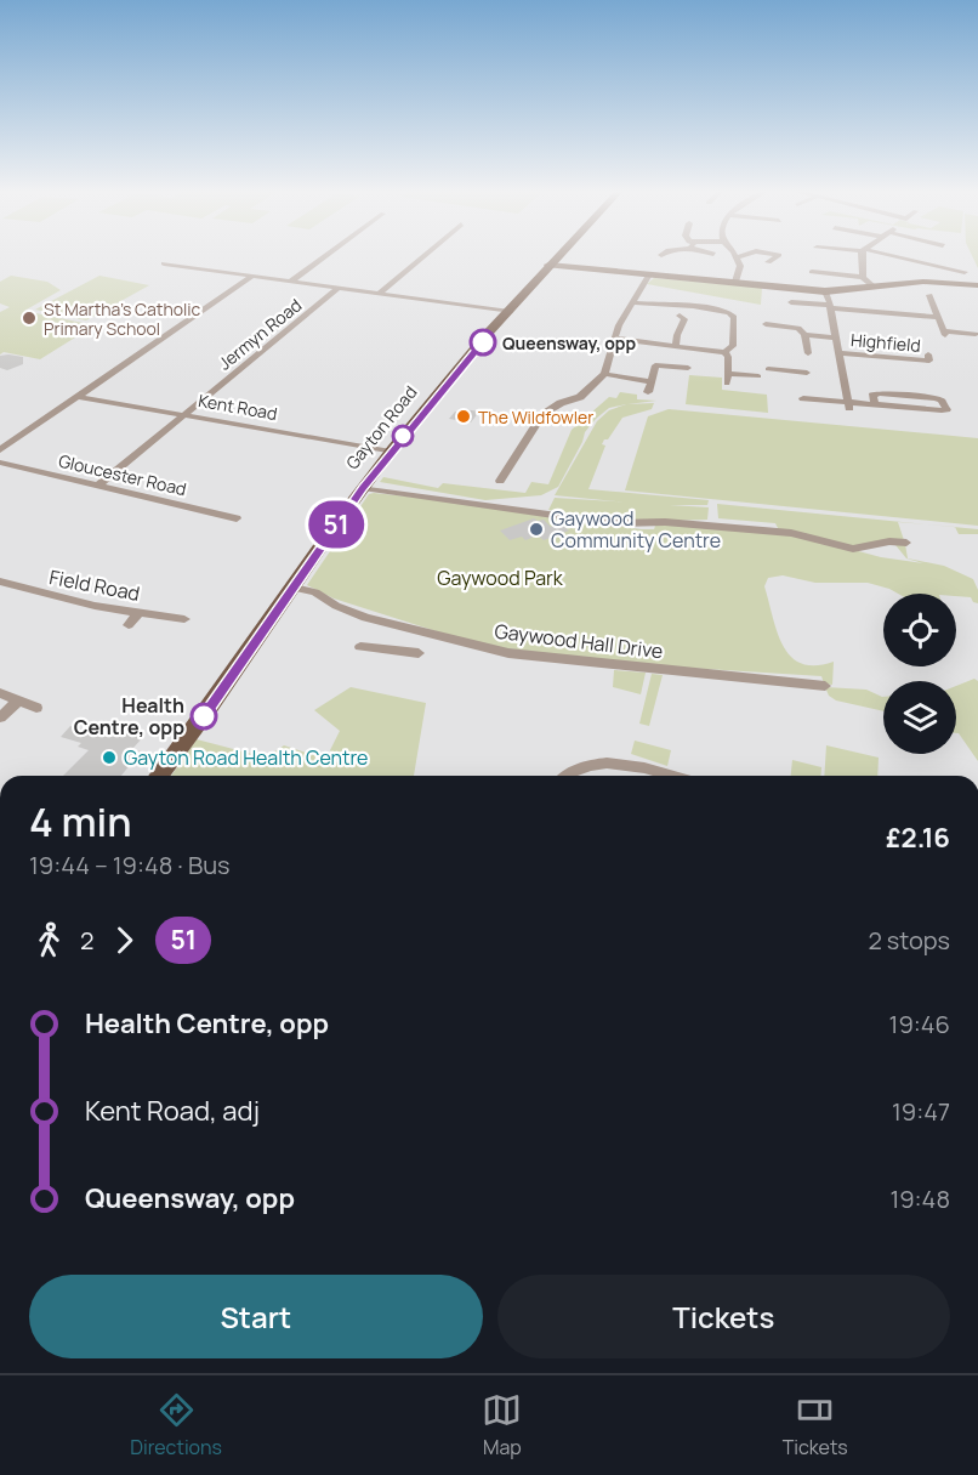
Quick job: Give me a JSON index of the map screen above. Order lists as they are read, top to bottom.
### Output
{
  "streets": {
    "main road": ["Gayton Road"],
    "street": [
      "Jermyn Road",
      "Highfield",
      "Kent Road",
      "Gloucester Road",
      "Field Road",
      "Gaywood Hall Drive"
    ]
  },
  "crossings": [
    ["Jermyn Road", "Kent Road"],
    ["Jermyn Road", "Gloucester Road"],
    ["Kent Road", "Gayton Road"],
    ["Gayton Road", "Gaywood Hall Drive"]
  ],
  "parks": ["Gaywood Park"],
  "places": [
    "St Martha's Catholic Primary School",
    "Queensway, opp",
    "The Wildfowler",
    "Gaywood Community Centre",
    "Health Centre, opp",
    "Gayton Road Health Centre"
  ],
  "lines": ["bus line 51"],
  "page": {
    "on_map": "51",
    "heading": ["4 min", "19:44 – 19:48 · Bus", "£2.16"],
    "legs": ["2", "51", "2 stops"],
    "list": [
      {
        "name": "Health Centre, opp",
        "value": "19:46"
      },
      {
        "name": "Kent Road, adj",
        "value": "19:47"
      },
      {
        "name": "Queensway, opp",
        "value": "19:48"
      }
    ],
    "buttons": ["Start", "Tickets"],
    "tabs": ["Directions", "Map", "Tickets"]
  }
}
